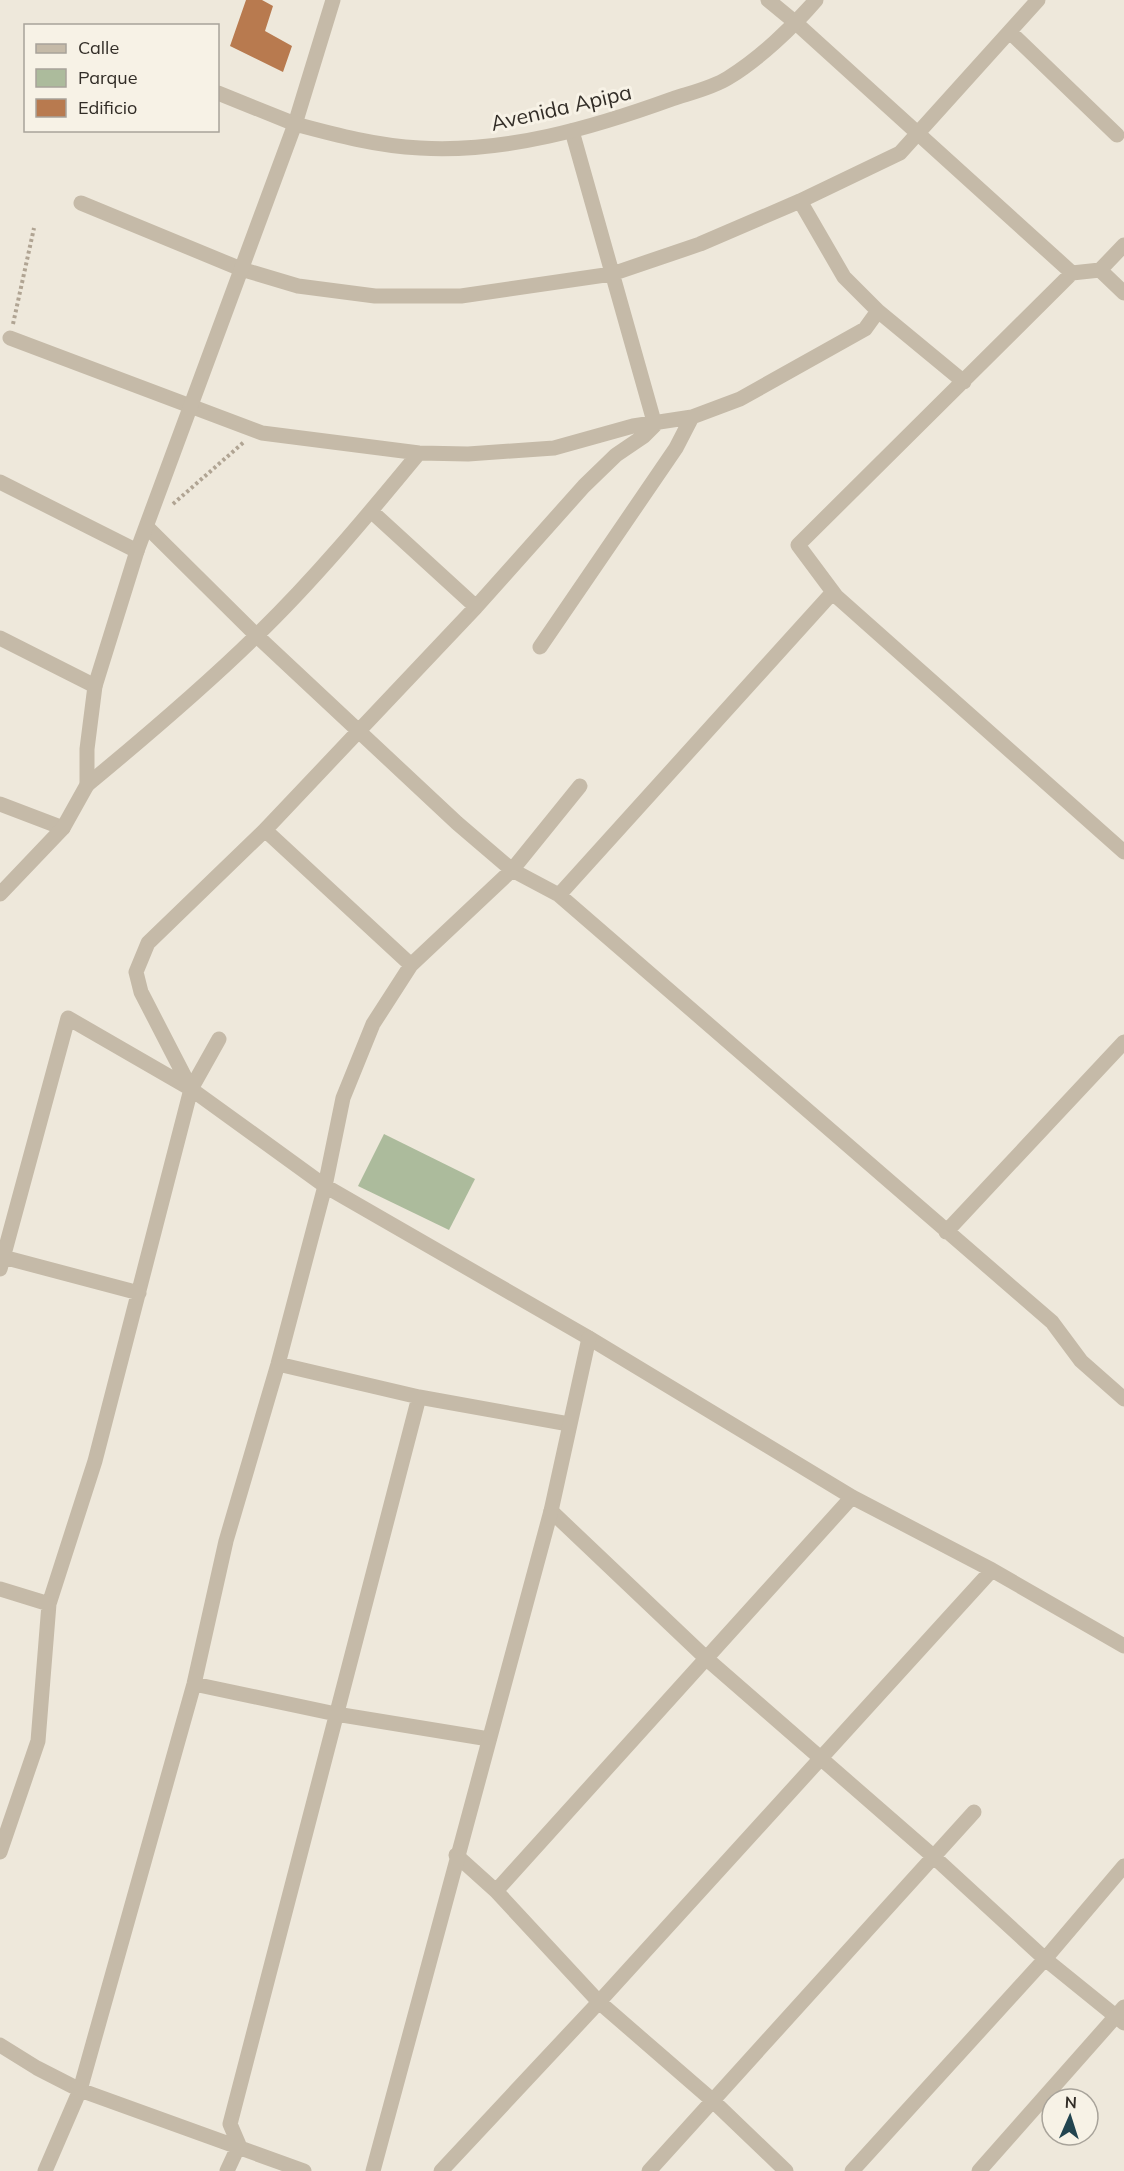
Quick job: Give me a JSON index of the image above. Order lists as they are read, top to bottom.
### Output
{
  "streets": {
    "street": ["Avenida Apipa"]
  },
  "legend": ["Calle", "Parque", "Edificio"],
  "north": "top"
}
